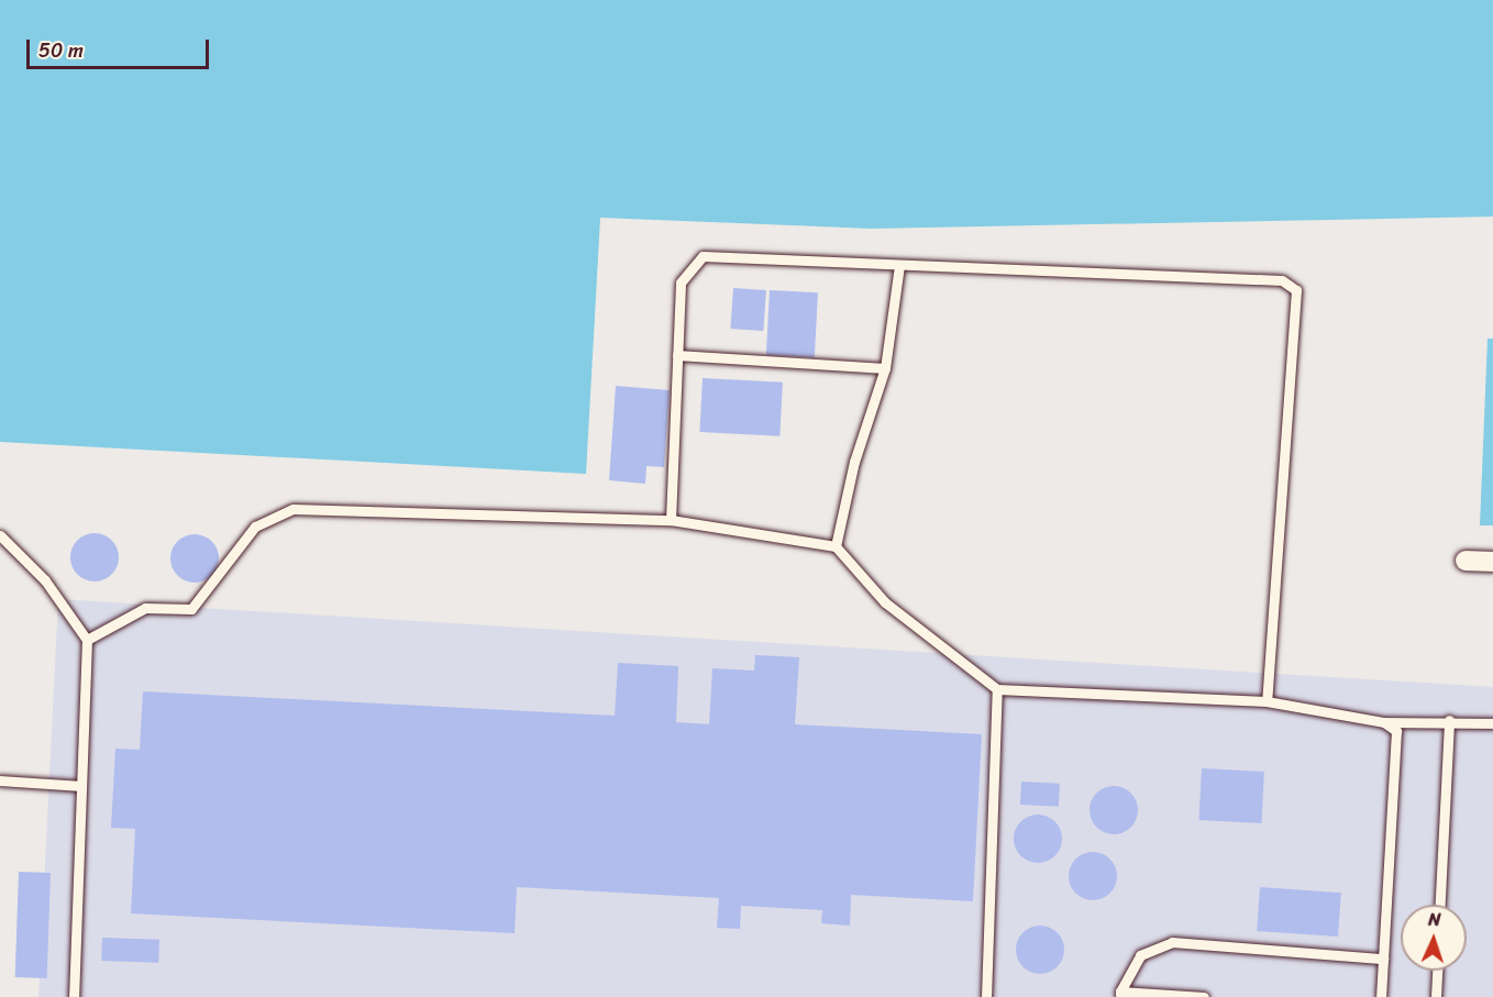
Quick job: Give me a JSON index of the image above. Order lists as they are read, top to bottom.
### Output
{
  "scale_bar": "50 m",
  "north": "top"
}
